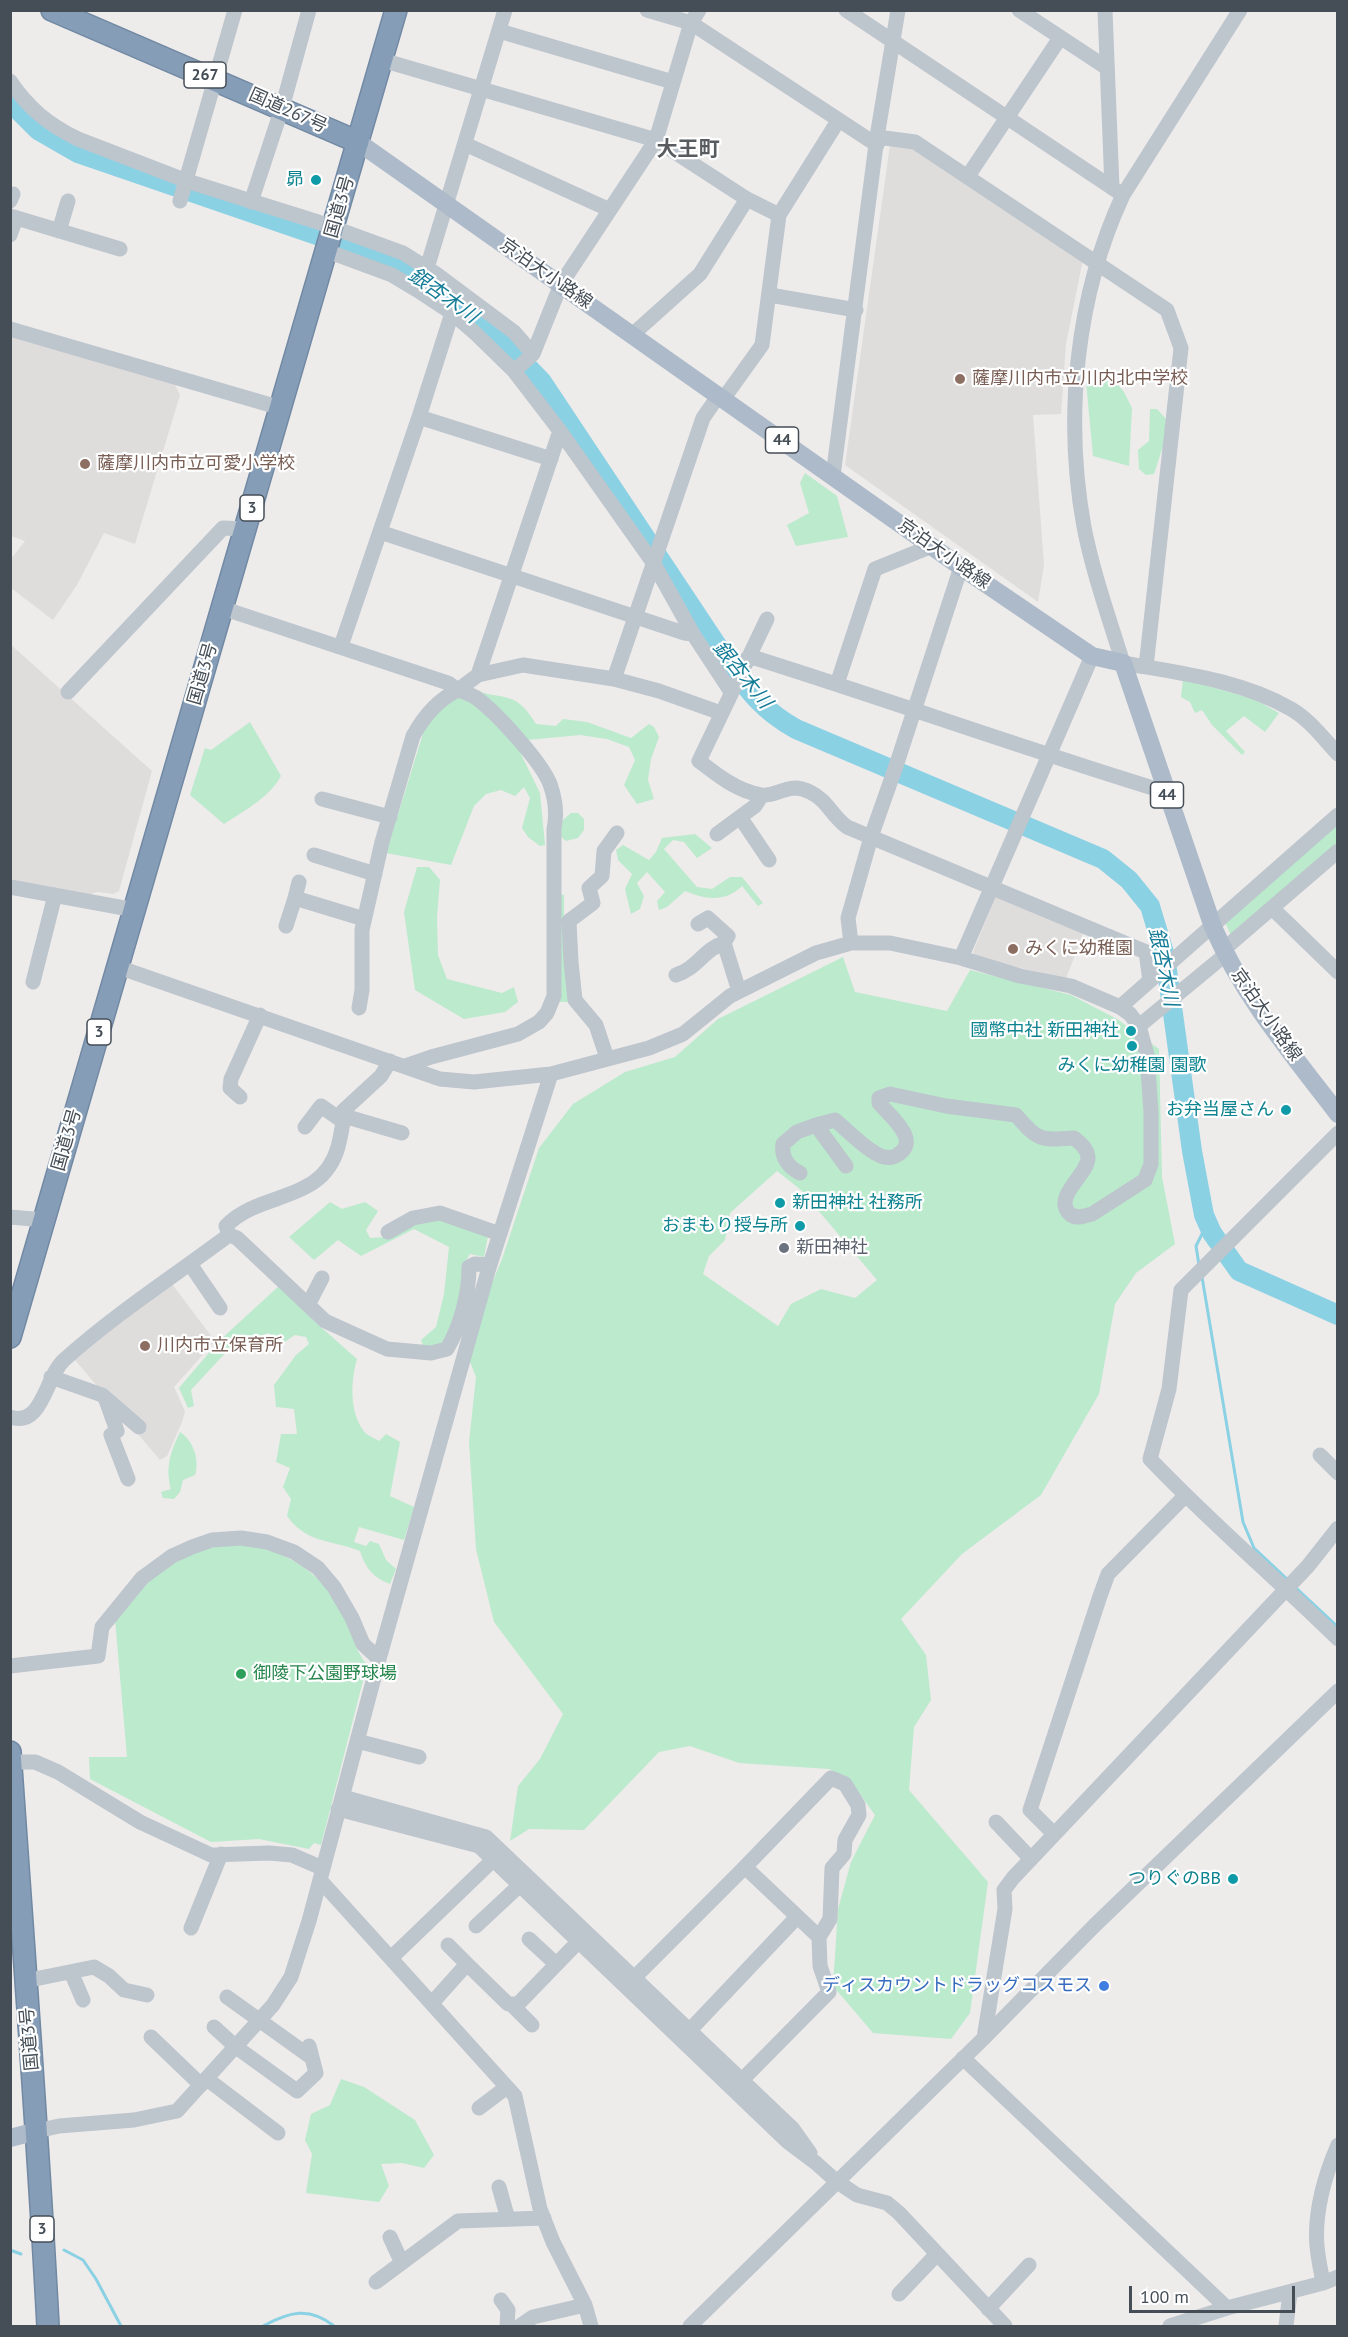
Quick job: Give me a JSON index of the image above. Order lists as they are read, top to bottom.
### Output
{
  "streets": {
    "highway": [
      "267",
      "国道267号",
      "国道3号",
      "3"
    ],
    "main road": ["京泊大小路線", "44"]
  },
  "crossings": [
    ["国道267号", "国道3号"],
    ["国道267号", "京泊大小路線"],
    ["国道3号", "京泊大小路線"]
  ],
  "districts": ["大王町"],
  "water": ["銀杏木川"],
  "places": [
    "昴",
    "薩摩川内市立川内北中学校",
    "薩摩川内市立可愛小学校",
    "みくに幼稚園",
    "國幣中社 新田神社",
    "みくに幼稚園 園歌",
    "お弁当屋さん",
    "新田神社 社務所",
    "おまもり授与所",
    "新田神社",
    "川内市立保育所",
    "御陵下公園野球場",
    "つりぐのBB",
    "ディスカウントドラッグコスモス"
  ],
  "scale_bar": "100 m"
}
